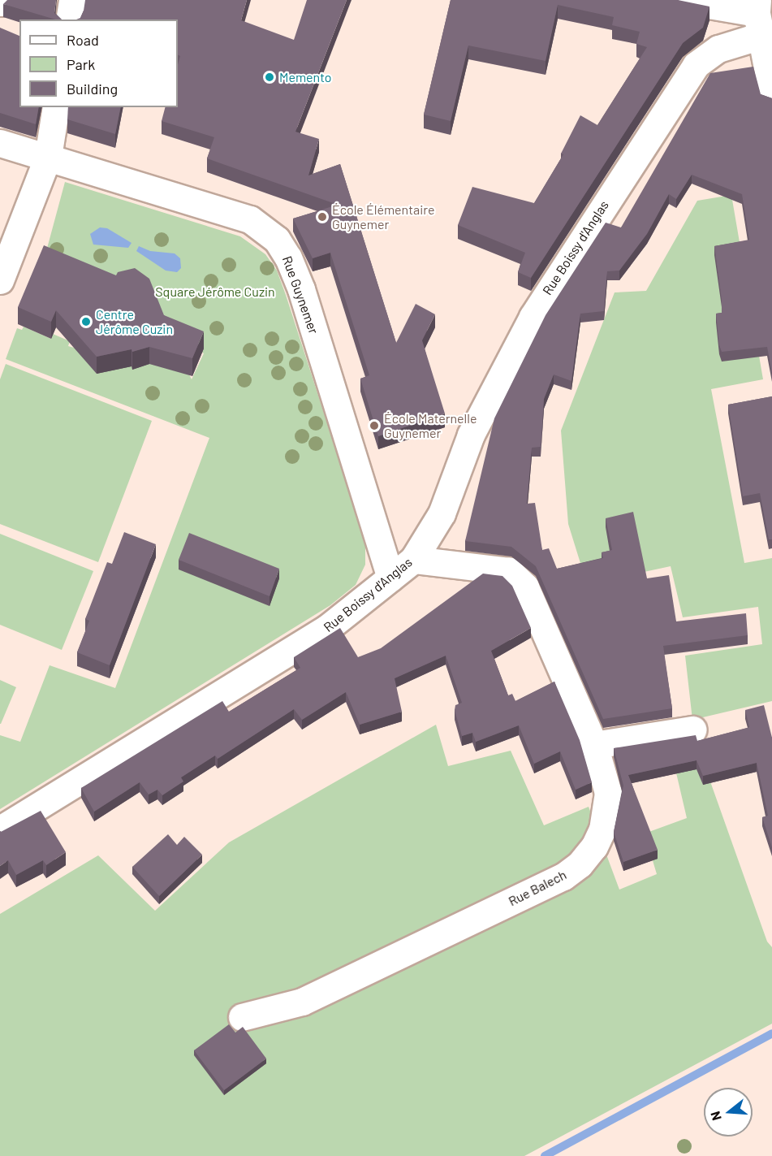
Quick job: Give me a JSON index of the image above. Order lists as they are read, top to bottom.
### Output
{
  "streets": {
    "street": ["Rue Boissy d'Anglas", "Rue Guynemer", "Rue Balech"]
  },
  "crossings": [
    ["Rue Boissy d'Anglas", "Rue Guynemer"],
    ["Rue Boissy d'Anglas", "Rue Balech"]
  ],
  "parks": ["Square Jérôme Cuzin"],
  "places": [
    "Memento",
    "École Élémentaire Guynemer",
    "Centre Jérôme Cuzin",
    "École Maternelle Guynemer"
  ],
  "legend": ["Road", "Park", "Building"],
  "north": "left"
}
